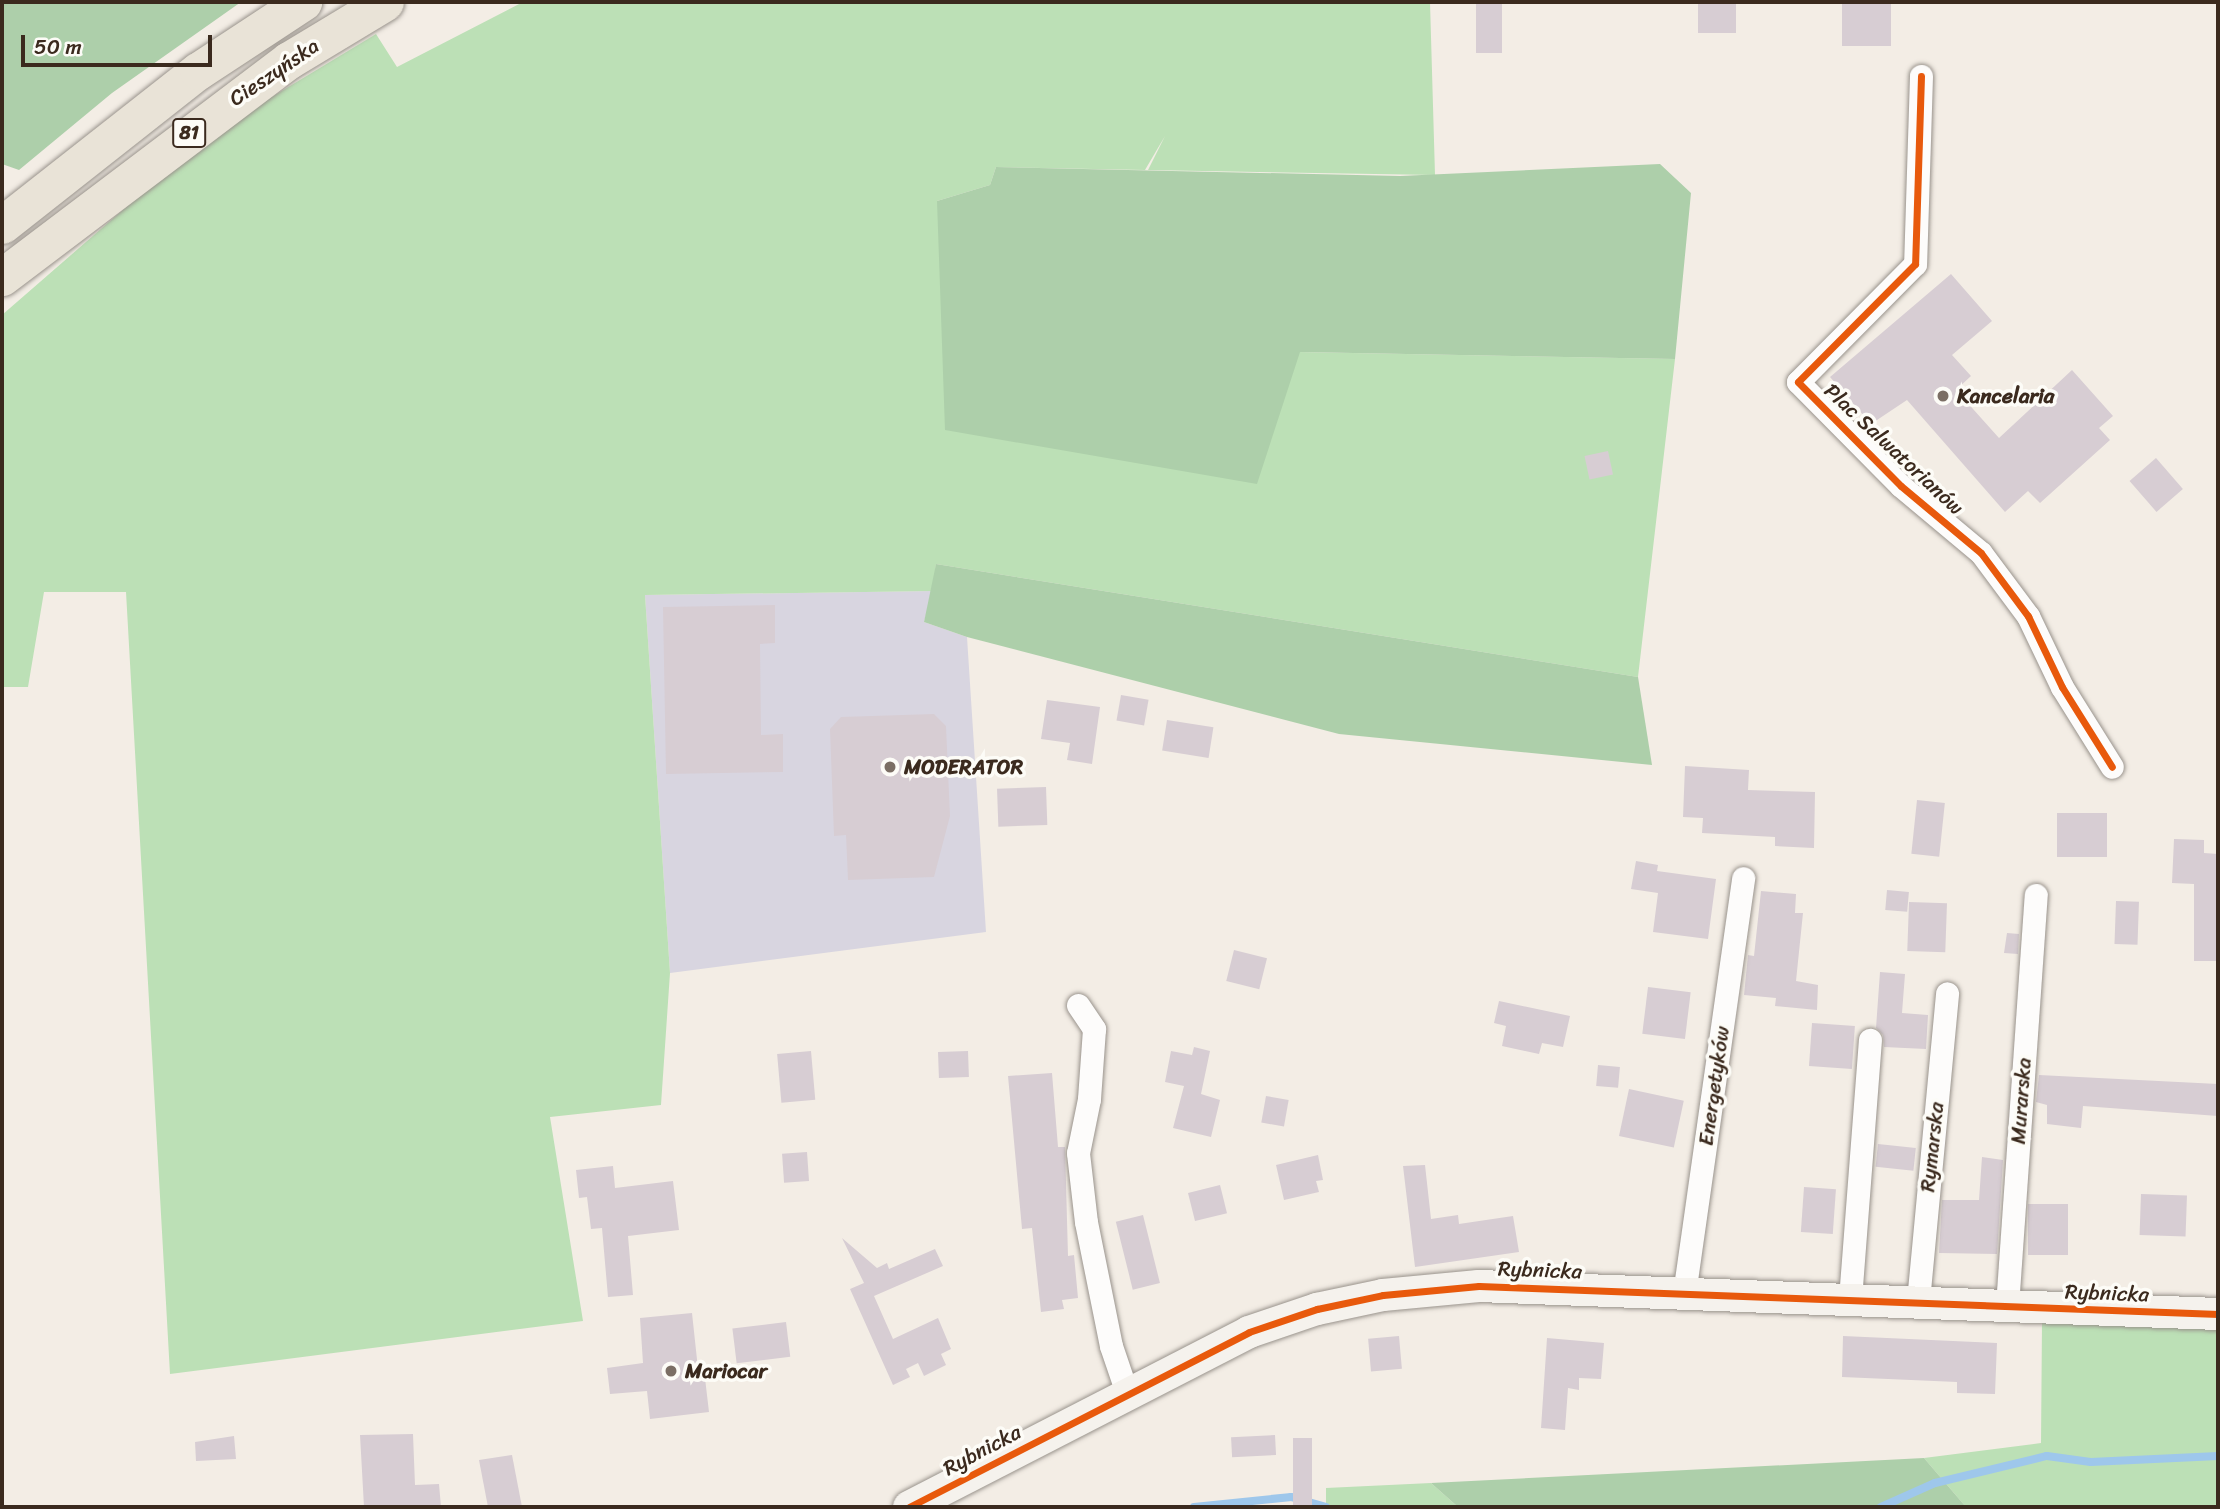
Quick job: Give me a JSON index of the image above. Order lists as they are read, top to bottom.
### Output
{
  "streets": {
    "main road": ["Cieszyńska", "81"],
    "street": [
      "Plac Salwatorianów",
      "Energetyków",
      "Murarska",
      "Rymarska",
      "Rybnicka"
    ]
  },
  "crossings": [
    ["Energetyków", "Rybnicka"],
    ["Murarska", "Rybnicka"],
    ["Rymarska", "Rybnicka"]
  ],
  "places": ["Kancelaria", "MODERATOR", "Mariocar"],
  "scale_bar": "50 m"
}
